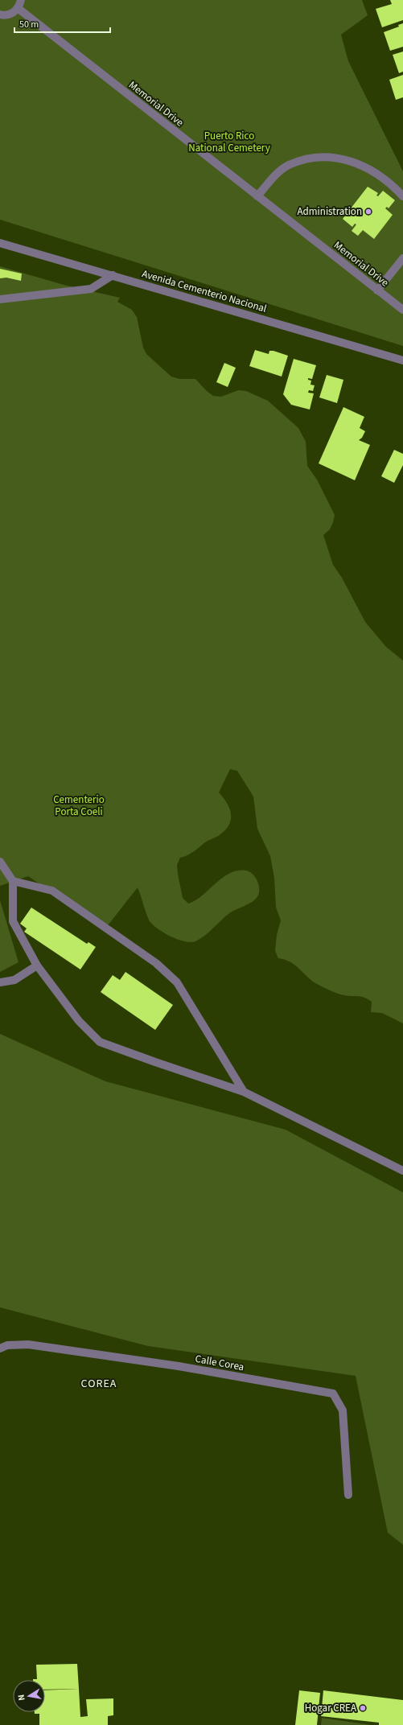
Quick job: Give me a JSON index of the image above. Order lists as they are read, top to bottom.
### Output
{
  "streets": {
    "street": ["Memorial Drive", "Avenida Cementerio Nacional", "Calle Corea"]
  },
  "districts": ["COREA"],
  "parks": ["Puerto Rico National Cemetery", "Cementerio Porta Coeli"],
  "places": ["Administration", "Hogar CREA"],
  "scale_bar": "50 m",
  "north": "left"
}
